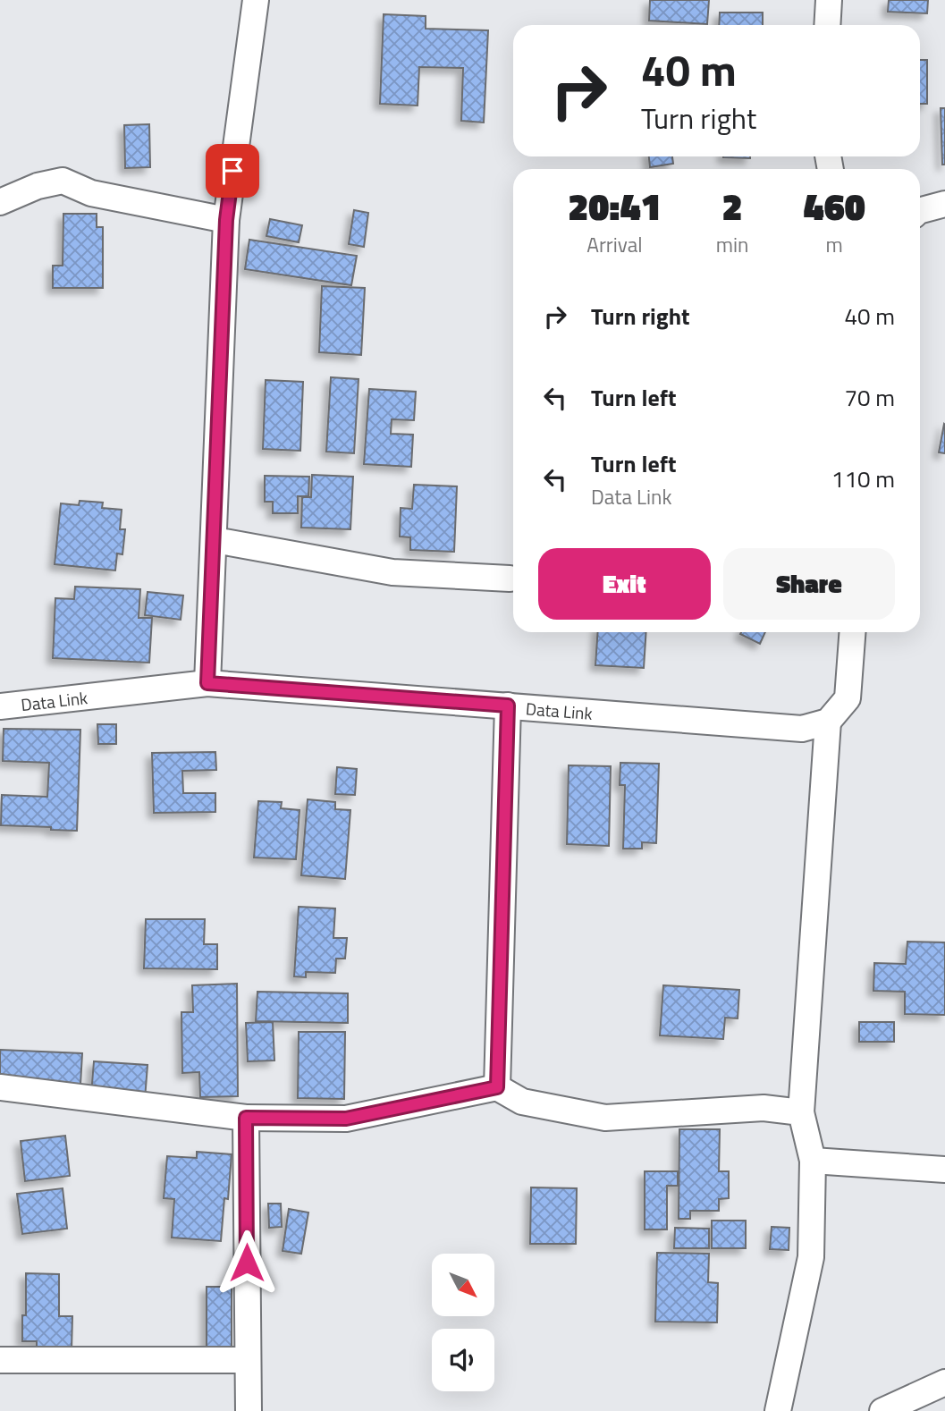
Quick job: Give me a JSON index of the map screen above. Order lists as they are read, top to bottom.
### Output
{
  "streets": {
    "street": ["Data Link"]
  },
  "north": "bottom right",
  "page": {
    "turn": ["40 m", "Turn right"],
    "eta": [
      "20:41",
      "Arrival",
      "2",
      "min",
      "460",
      "m"
    ],
    "list": [
      {
        "name": "Turn right",
        "value": "40 m"
      },
      {
        "name": "Turn left",
        "value": "70 m"
      },
      {
        "name": "Turn left",
        "note": "Data Link",
        "value": "110 m"
      }
    ],
    "buttons": ["Exit", "Share"]
  }
}
